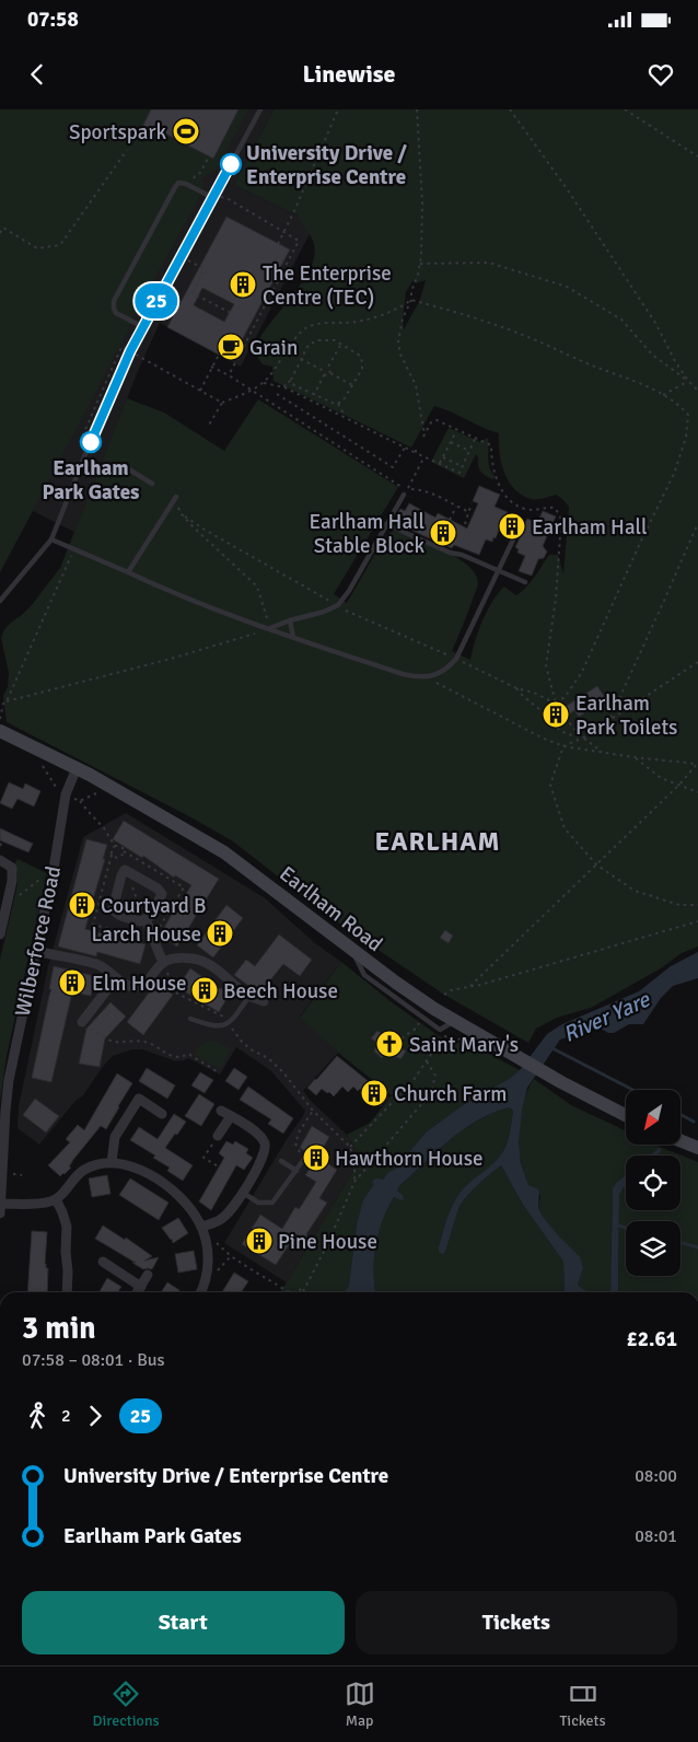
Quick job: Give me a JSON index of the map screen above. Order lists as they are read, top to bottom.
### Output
{
  "streets": {
    "main road": ["Earlham Road"],
    "street": ["Wilberforce Road"]
  },
  "crossings": [
    ["Earlham Road", "Wilberforce Road"]
  ],
  "districts": ["EARLHAM"],
  "water": ["River Yare"],
  "places": {
    "sports": ["Sportspark"],
    "other": ["University Drive / Enterprise Centre", "Earlham Park Gates"],
    "building": [
      "The Enterprise Centre (TEC)",
      "Earlham Hall",
      "Earlham Hall Stable Block",
      "Earlham Park Toilets",
      "Courtyard B",
      "Larch House",
      "Elm House",
      "Beech House",
      "Church Farm",
      "Hawthorn House",
      "Pine House"
    ],
    "cafe": ["Grain"],
    "church": ["Saint Mary's"]
  },
  "lines": ["bus line 25"],
  "north": "bottom left",
  "page": {
    "status": "07:58",
    "header": "Linewise",
    "on_map": "25",
    "heading": ["3 min", "07:58 – 08:01 · Bus", "£2.61"],
    "legs": ["2", "25"],
    "list": [
      {
        "name": "University Drive / Enterprise Centre",
        "value": "08:00"
      },
      {
        "name": "Earlham Park Gates",
        "value": "08:01"
      }
    ],
    "buttons": ["Start", "Tickets"],
    "tabs": ["Directions", "Map", "Tickets"]
  }
}
